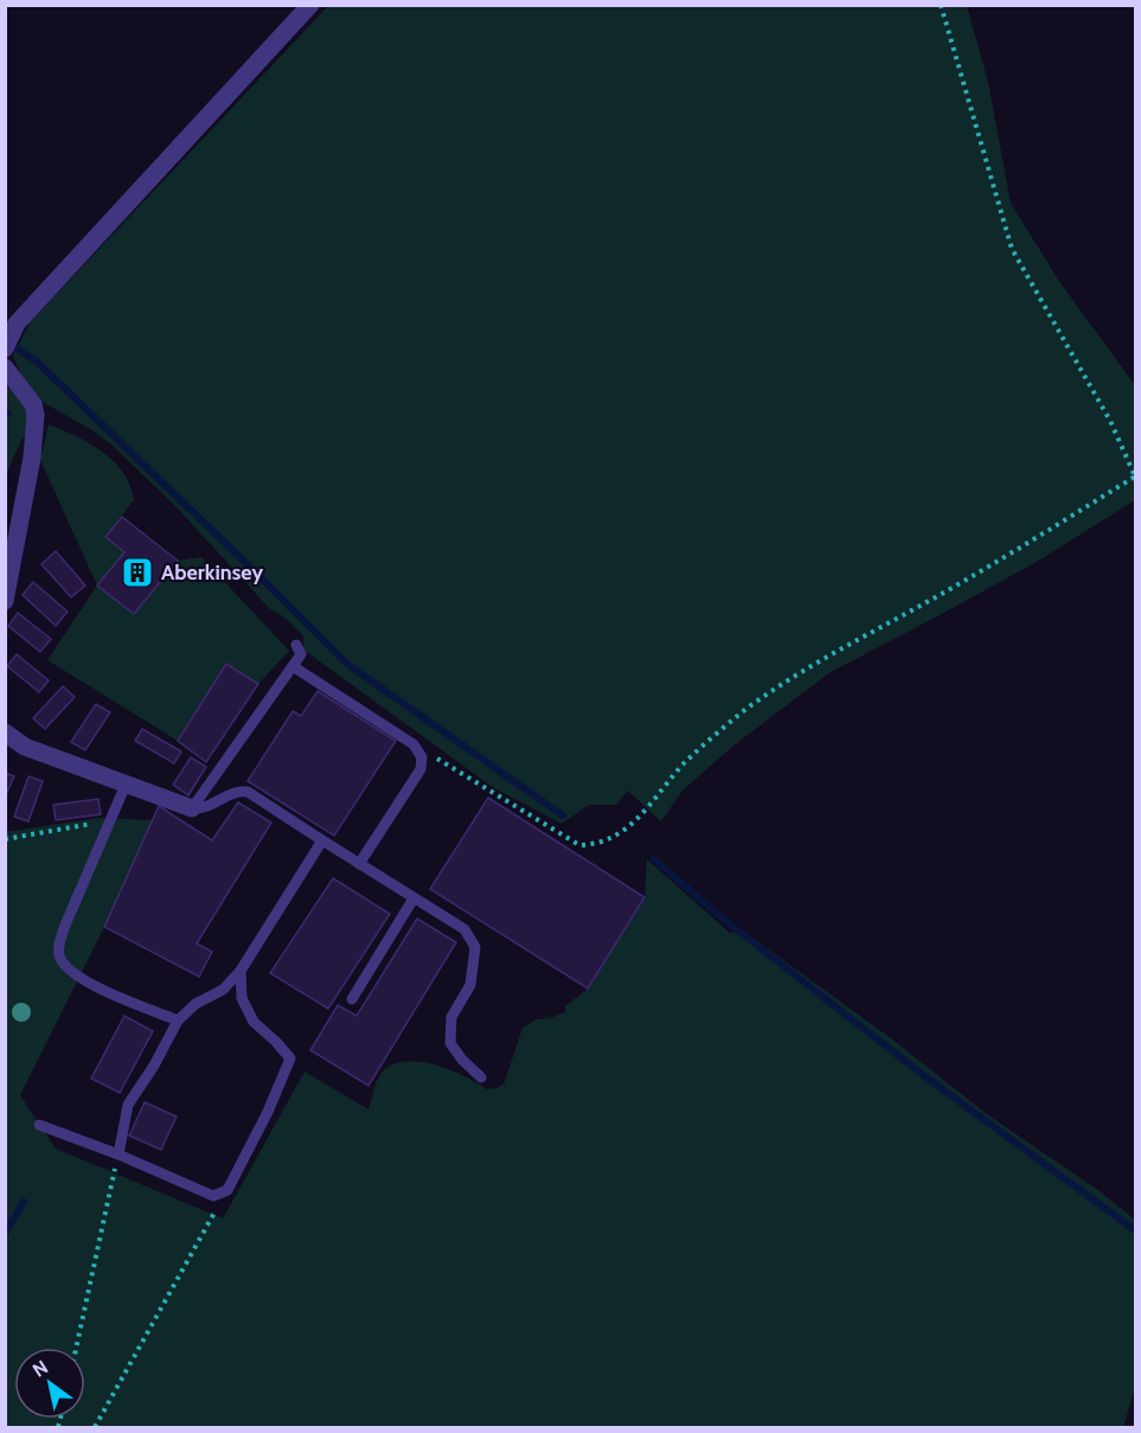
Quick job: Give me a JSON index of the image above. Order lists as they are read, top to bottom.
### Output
{
  "places": {
    "building": ["Aberkinsey"]
  },
  "north": "top left"
}
